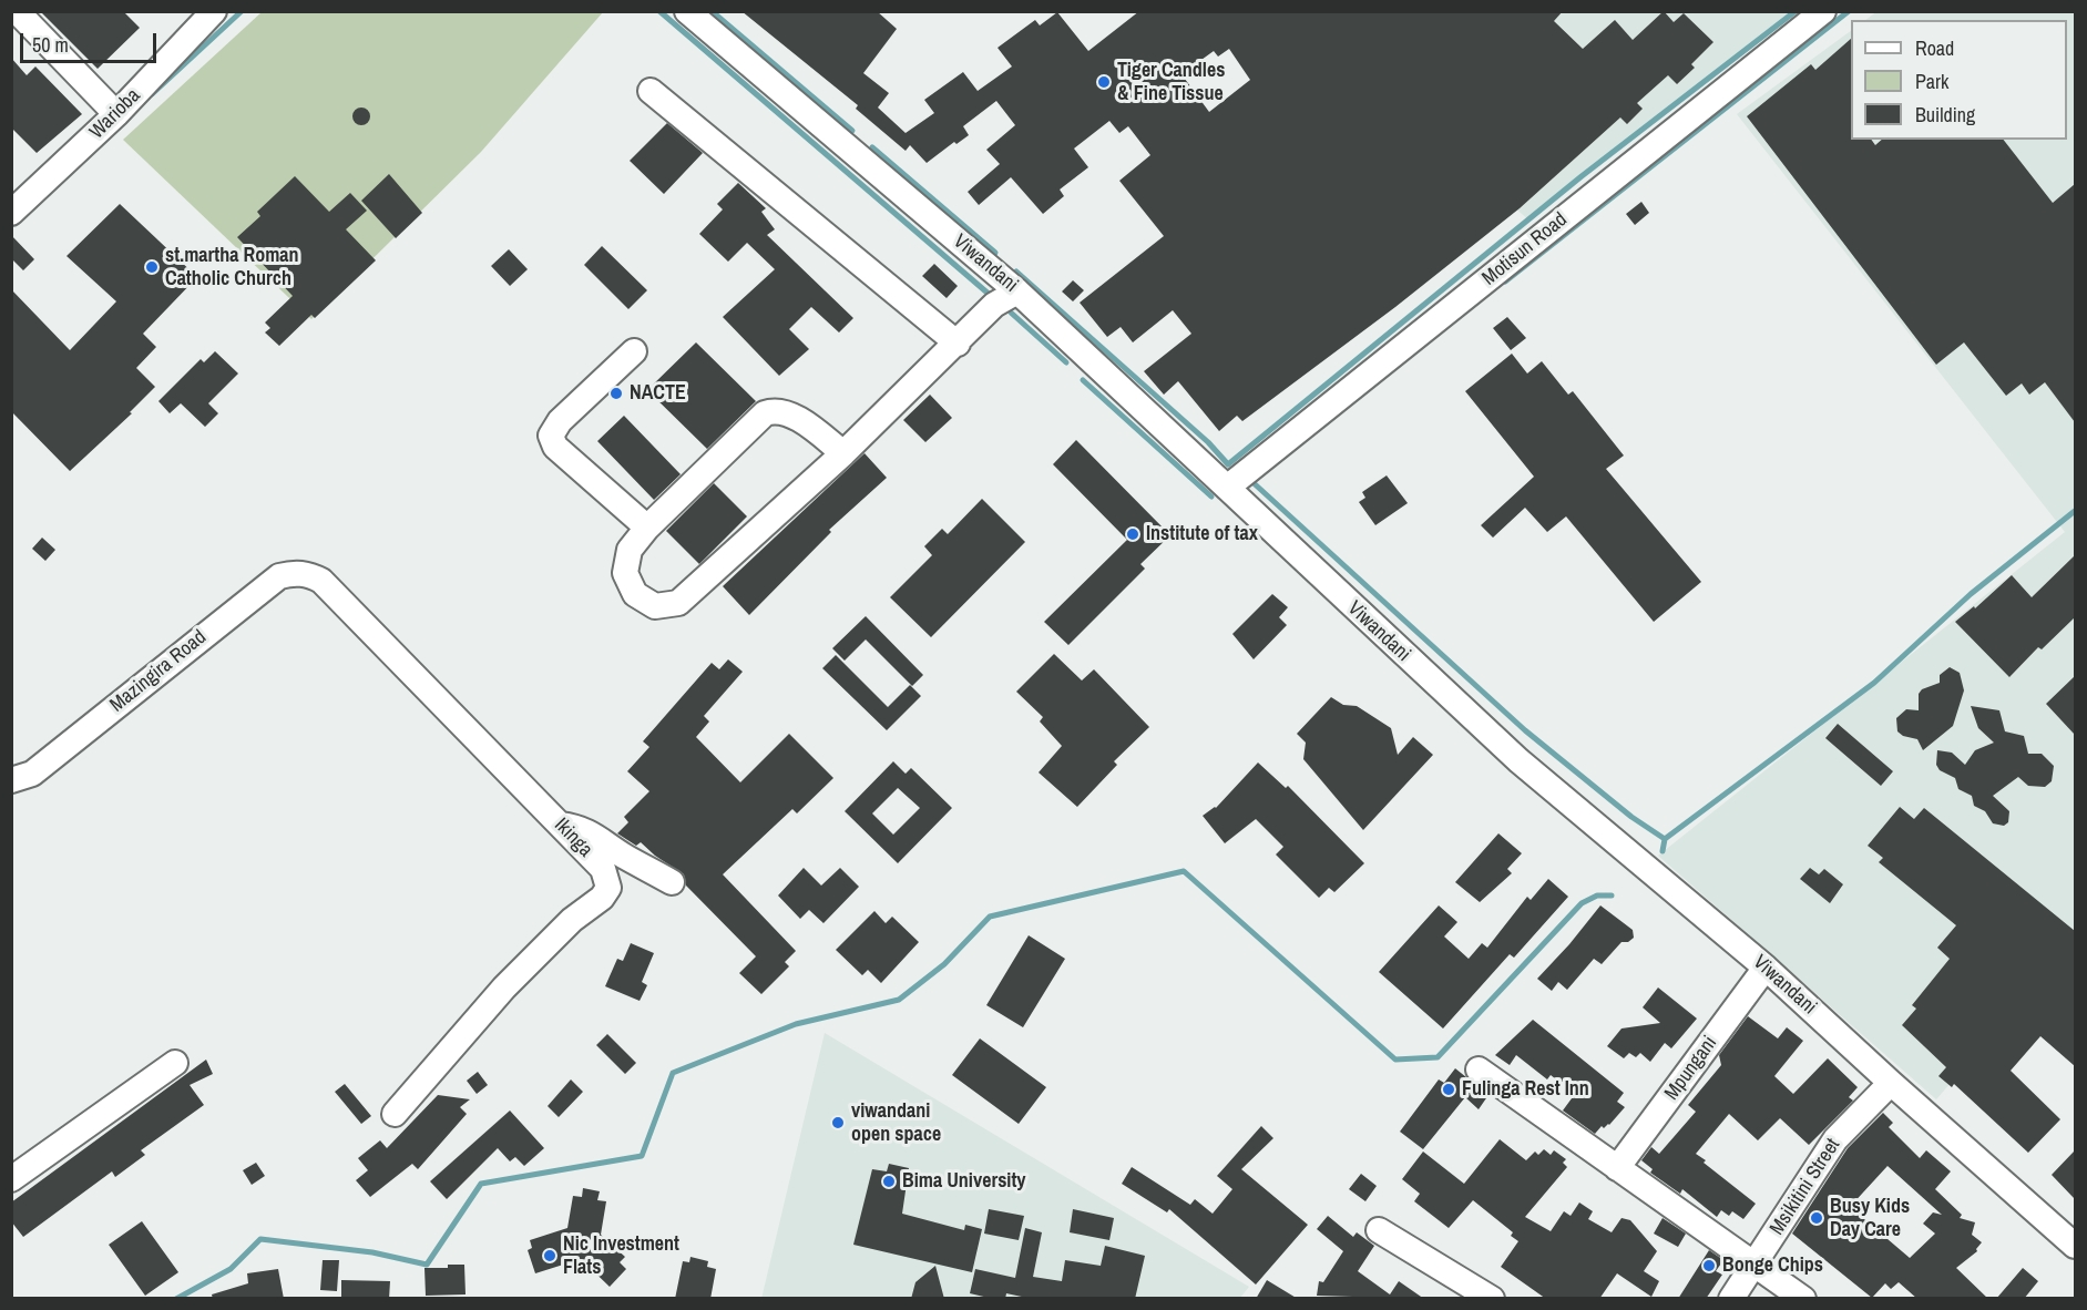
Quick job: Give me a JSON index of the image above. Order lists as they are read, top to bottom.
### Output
{
  "streets": {
    "street": [
      "Warioba",
      "Motisun Road",
      "Viwandani",
      "Mazingira Road",
      "Ikinga",
      "Mpungani",
      "Msikitini Street"
    ]
  },
  "crossings": [
    ["Motisun Road", "Viwandani"],
    ["Viwandani", "Mpungani"],
    ["Viwandani", "Msikitini Street"],
    ["Mazingira Road", "Ikinga"]
  ],
  "places": [
    "Tiger Candles & Fine Tissue",
    "st.martha Roman Catholic Church",
    "NACTE",
    "Institute of tax",
    "Fulinga Rest Inn",
    "viwandani open space",
    "Bima University",
    "Busy Kids Day Care",
    "Nic Investment Flats",
    "Bonge Chips"
  ],
  "legend": ["Road", "Park", "Building"],
  "scale_bar": "50 m"
}
